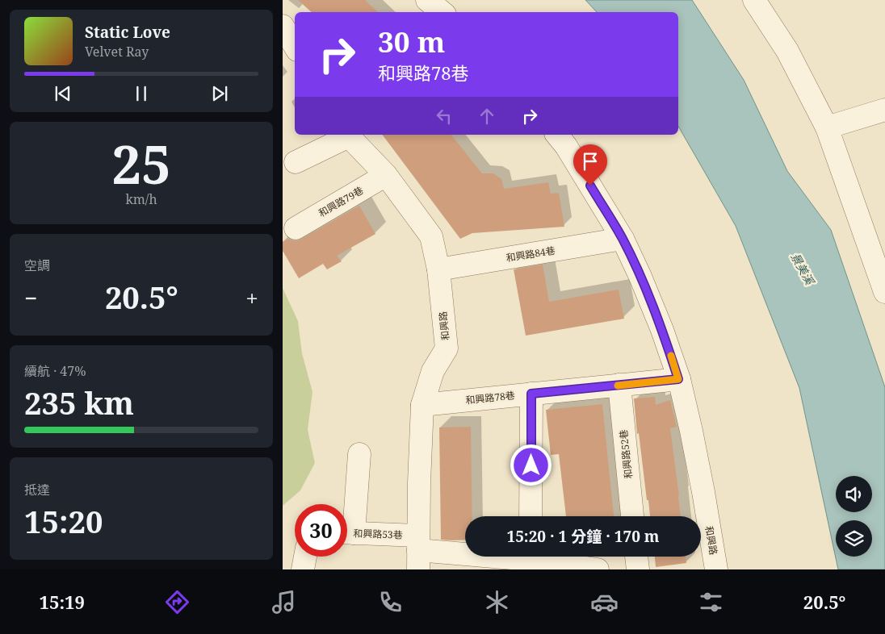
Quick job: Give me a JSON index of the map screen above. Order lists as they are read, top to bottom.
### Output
{
  "streets": {
    "street": [
      "和興路79巷",
      "和興路84巷",
      "和興路",
      "和興路78巷",
      "和興路52巷",
      "和興路53巷"
    ]
  },
  "crossings": [
    ["和興路79巷", "和興路"],
    ["和興路84巷", "和興路"],
    ["和興路", "和興路78巷"],
    ["和興路", "和興路53巷"],
    ["和興路78巷", "和興路52巷"]
  ],
  "water": ["景美溪"],
  "page": {
    "turn": ["30 m", "和興路78巷"],
    "song": ["Static Love", "Velvet Ray"],
    "tile": [
      ["25", "km/h"],
      "空調",
      ["續航 · 47%", "235 km"],
      ["抵達", "15:20"]
    ],
    "heat": ["−", "20.5°", "+"],
    "limit": "30",
    "trip": "15:20 · 1 分鐘 · 170 m",
    "tabs": ["15:19", "20.5°"]
  }
}
